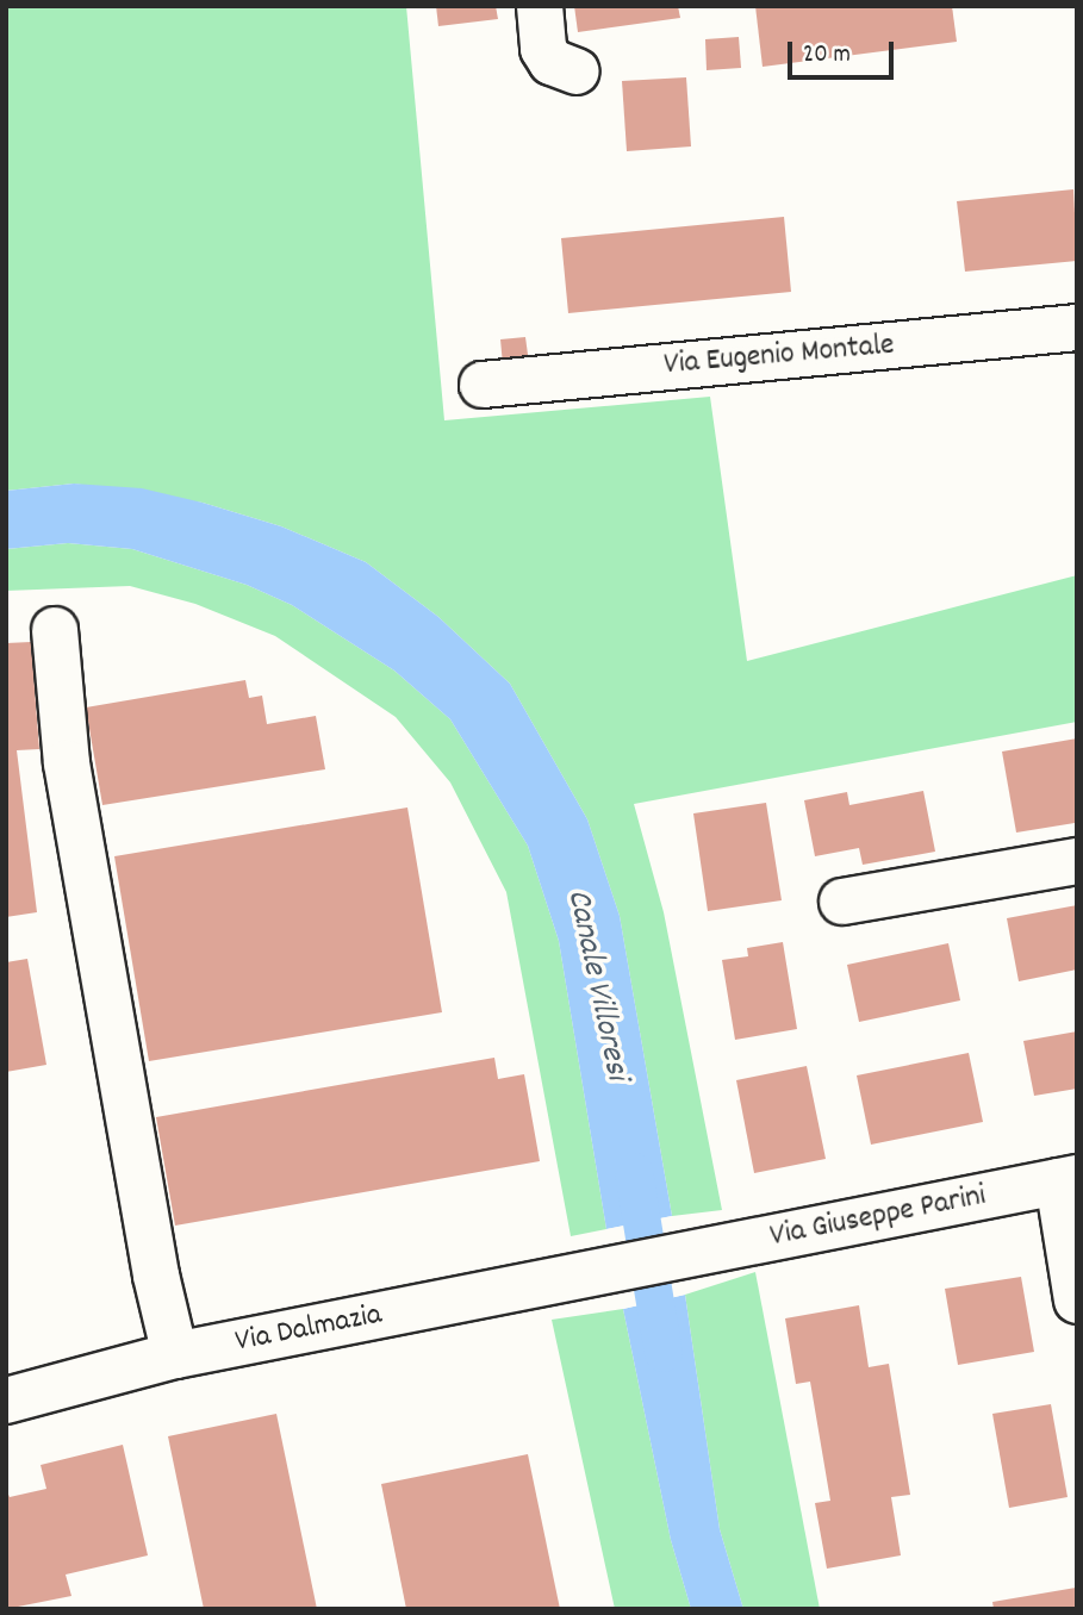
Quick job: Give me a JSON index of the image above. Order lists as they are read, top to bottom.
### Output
{
  "streets": {
    "street": ["Via Eugenio Montale", "Via Giuseppe Parini", "Via Dalmazia"]
  },
  "crossings": [
    ["Via Giuseppe Parini", "Via Dalmazia"]
  ],
  "water": ["Canale Villoresi"],
  "scale_bar": "20 m"
}
